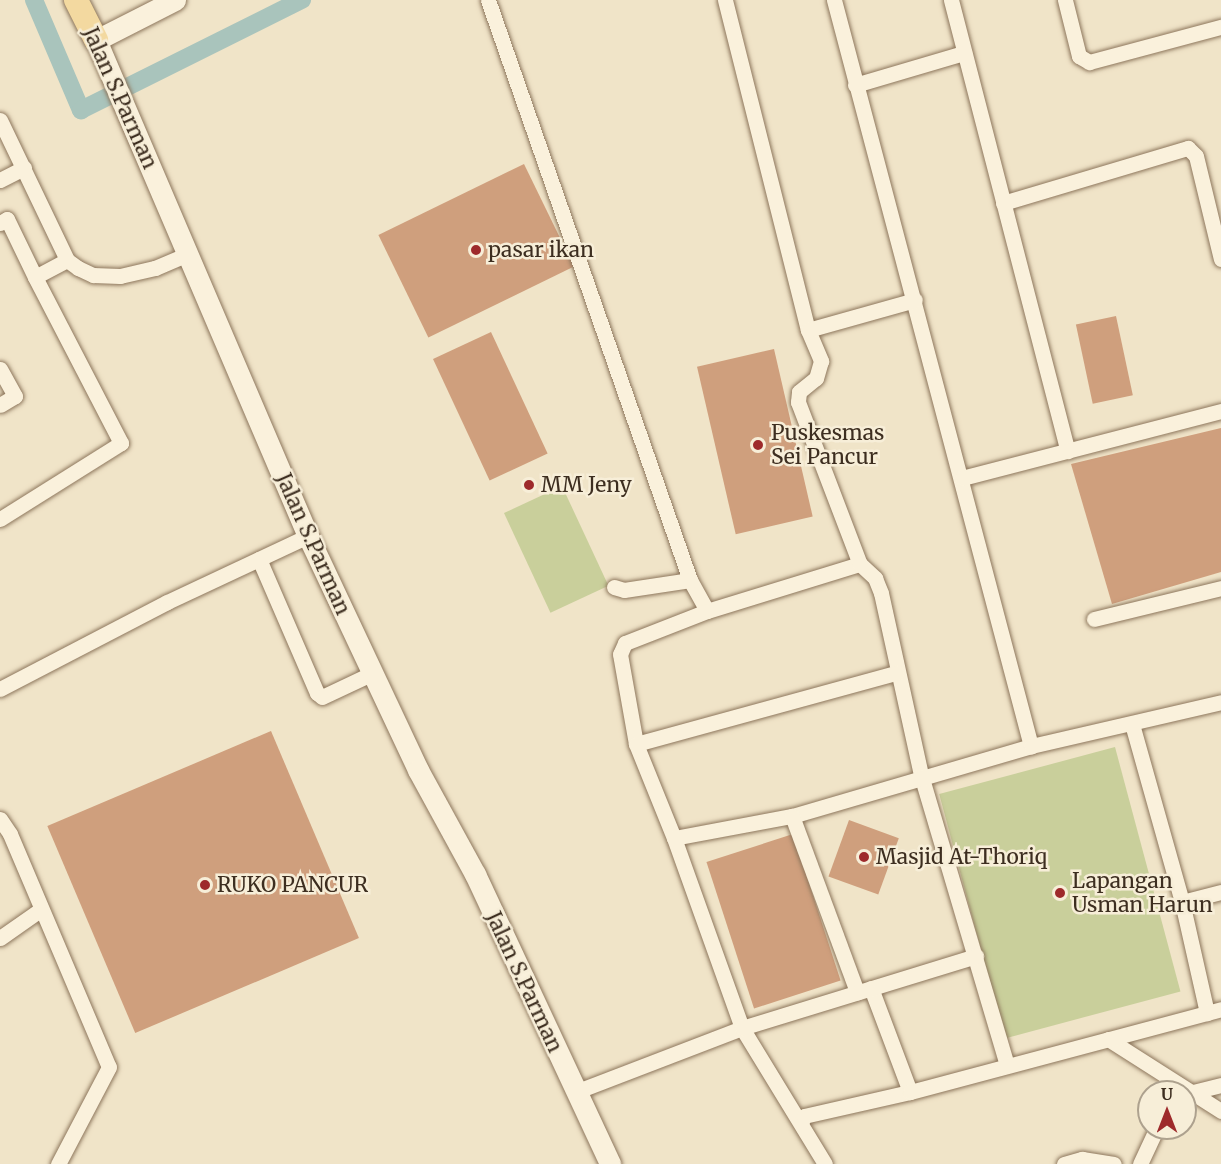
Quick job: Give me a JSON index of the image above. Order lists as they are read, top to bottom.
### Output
{
  "streets": {
    "main road": ["Jalan S.Parman"]
  },
  "places": [
    "pasar ikan",
    "Puskesmas Sei Pancur",
    "MM Jeny",
    "Masjid At-Thoriq",
    "RUKO PANCUR",
    "Lapangan Usman Harun"
  ],
  "north": "top"
}
